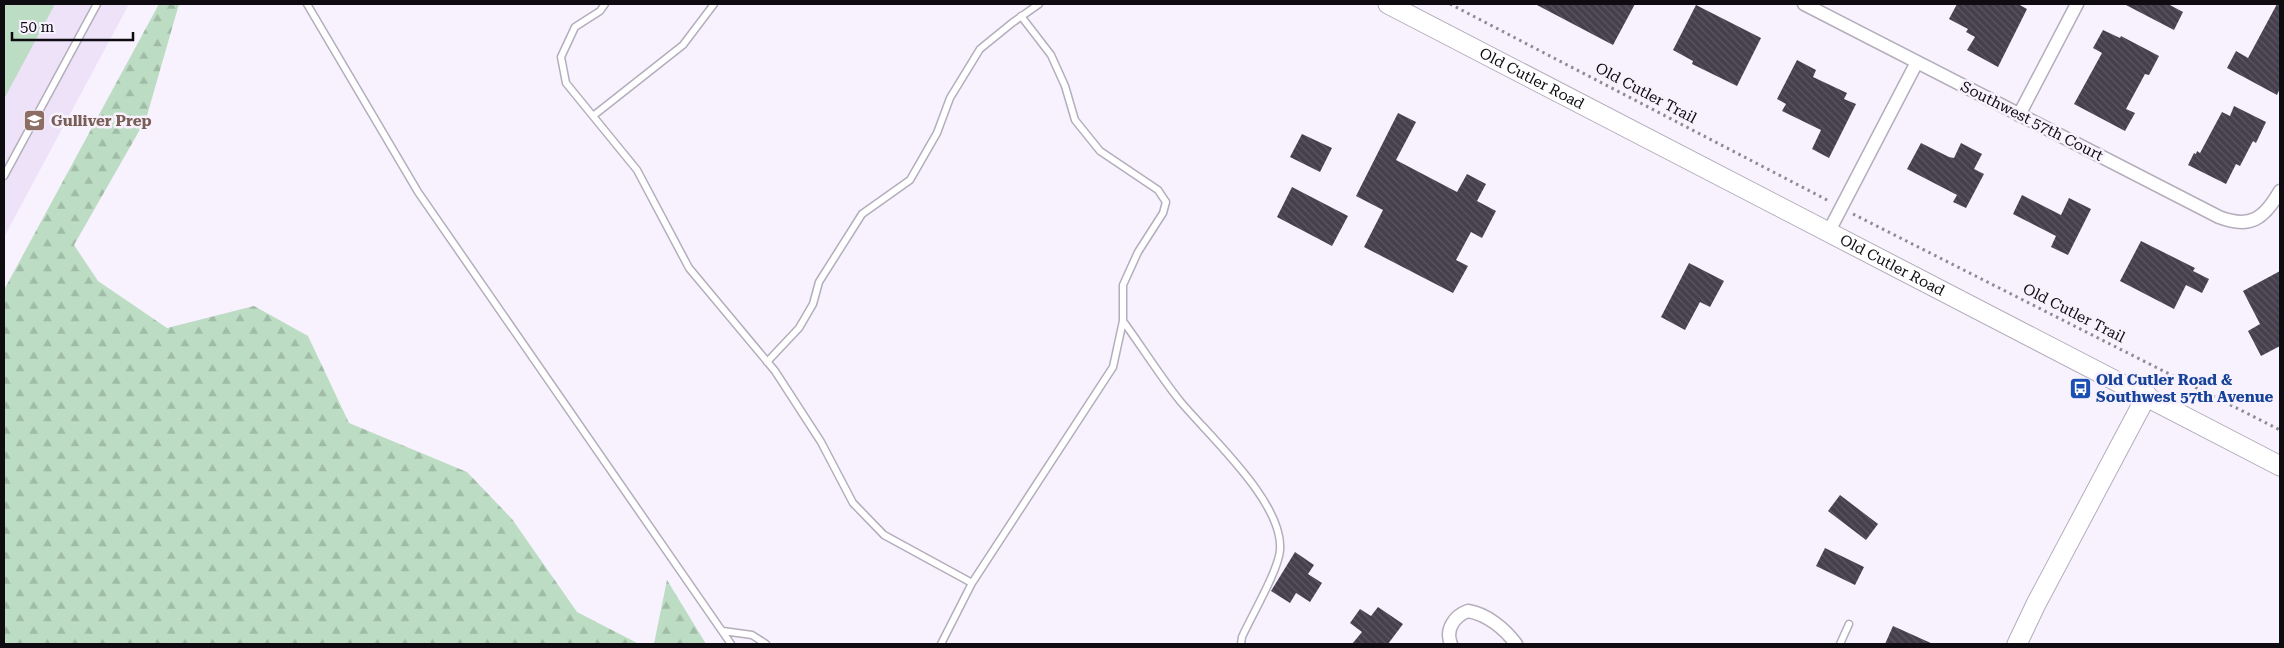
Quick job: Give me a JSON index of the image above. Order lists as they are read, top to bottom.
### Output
{
  "streets": {
    "main road": ["Old Cutler Road"],
    "street": ["Southwest 57th Court"],
    "path": ["Old Cutler Trail"]
  },
  "places": {
    "school or university": ["Gulliver Prep"],
    "bus stop": ["Old Cutler Road & Southwest 57th Avenue"]
  },
  "scale_bar": "50 m"
}
